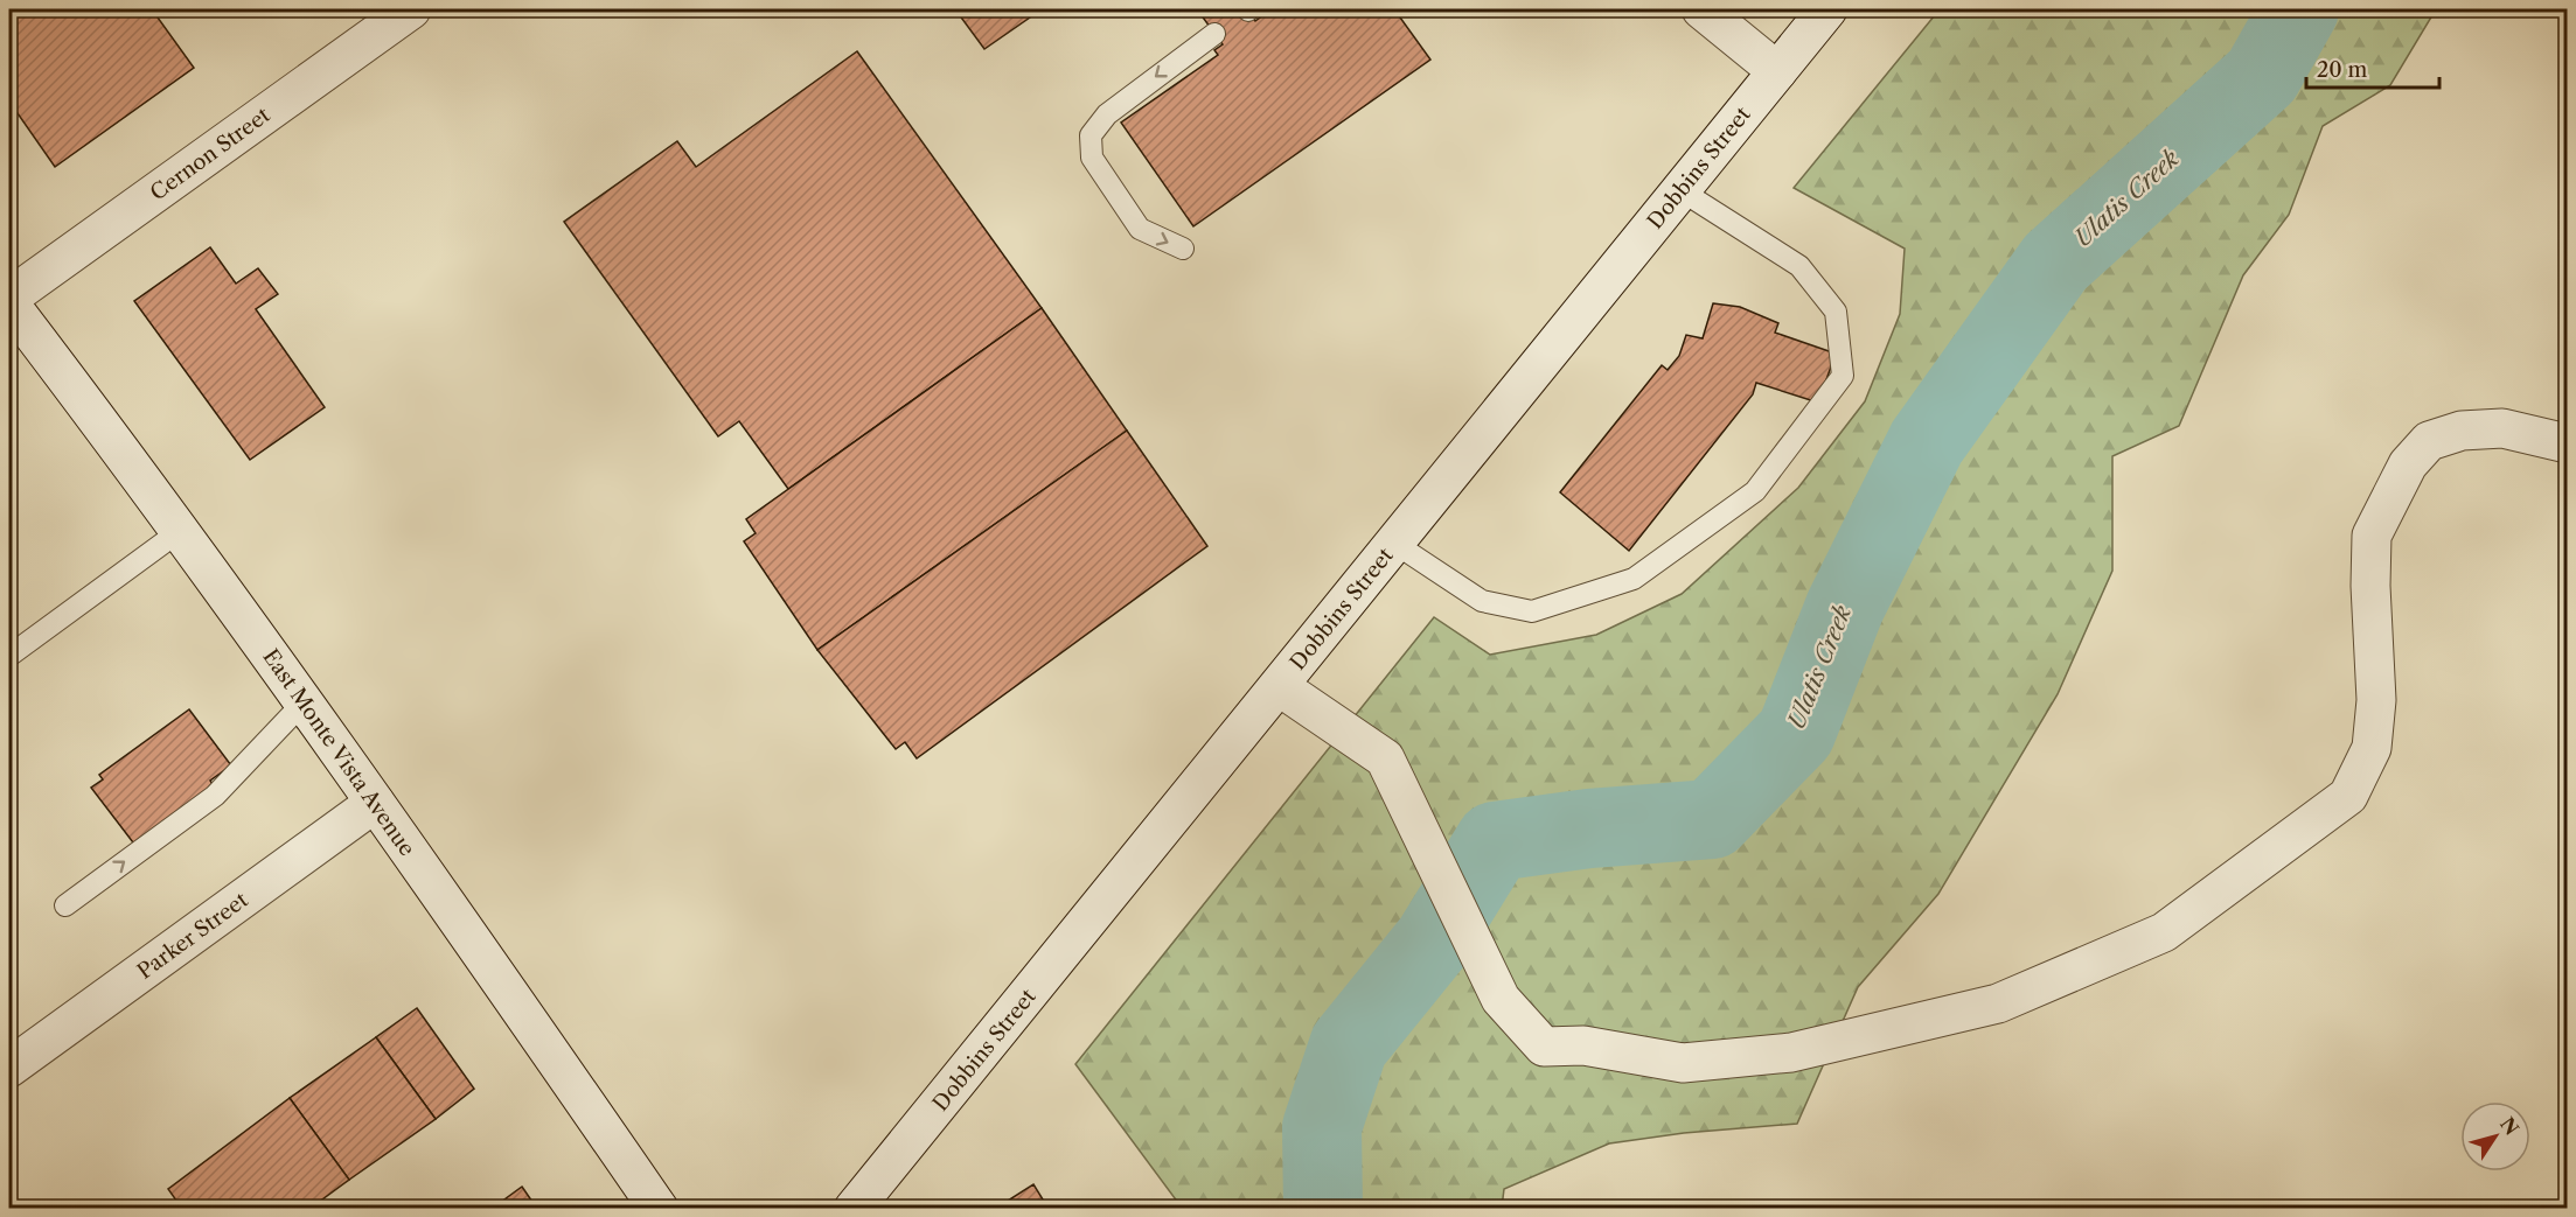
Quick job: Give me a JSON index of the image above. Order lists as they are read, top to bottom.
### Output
{
  "streets": {
    "street": [
      "Cernon Street",
      "Dobbins Street",
      "East Monte Vista Avenue",
      "Parker Street"
    ]
  },
  "crossings": [
    ["East Monte Vista Avenue", "Parker Street"]
  ],
  "water": ["Ulatis Creek"],
  "scale_bar": "20 m",
  "north": "top right"
}
